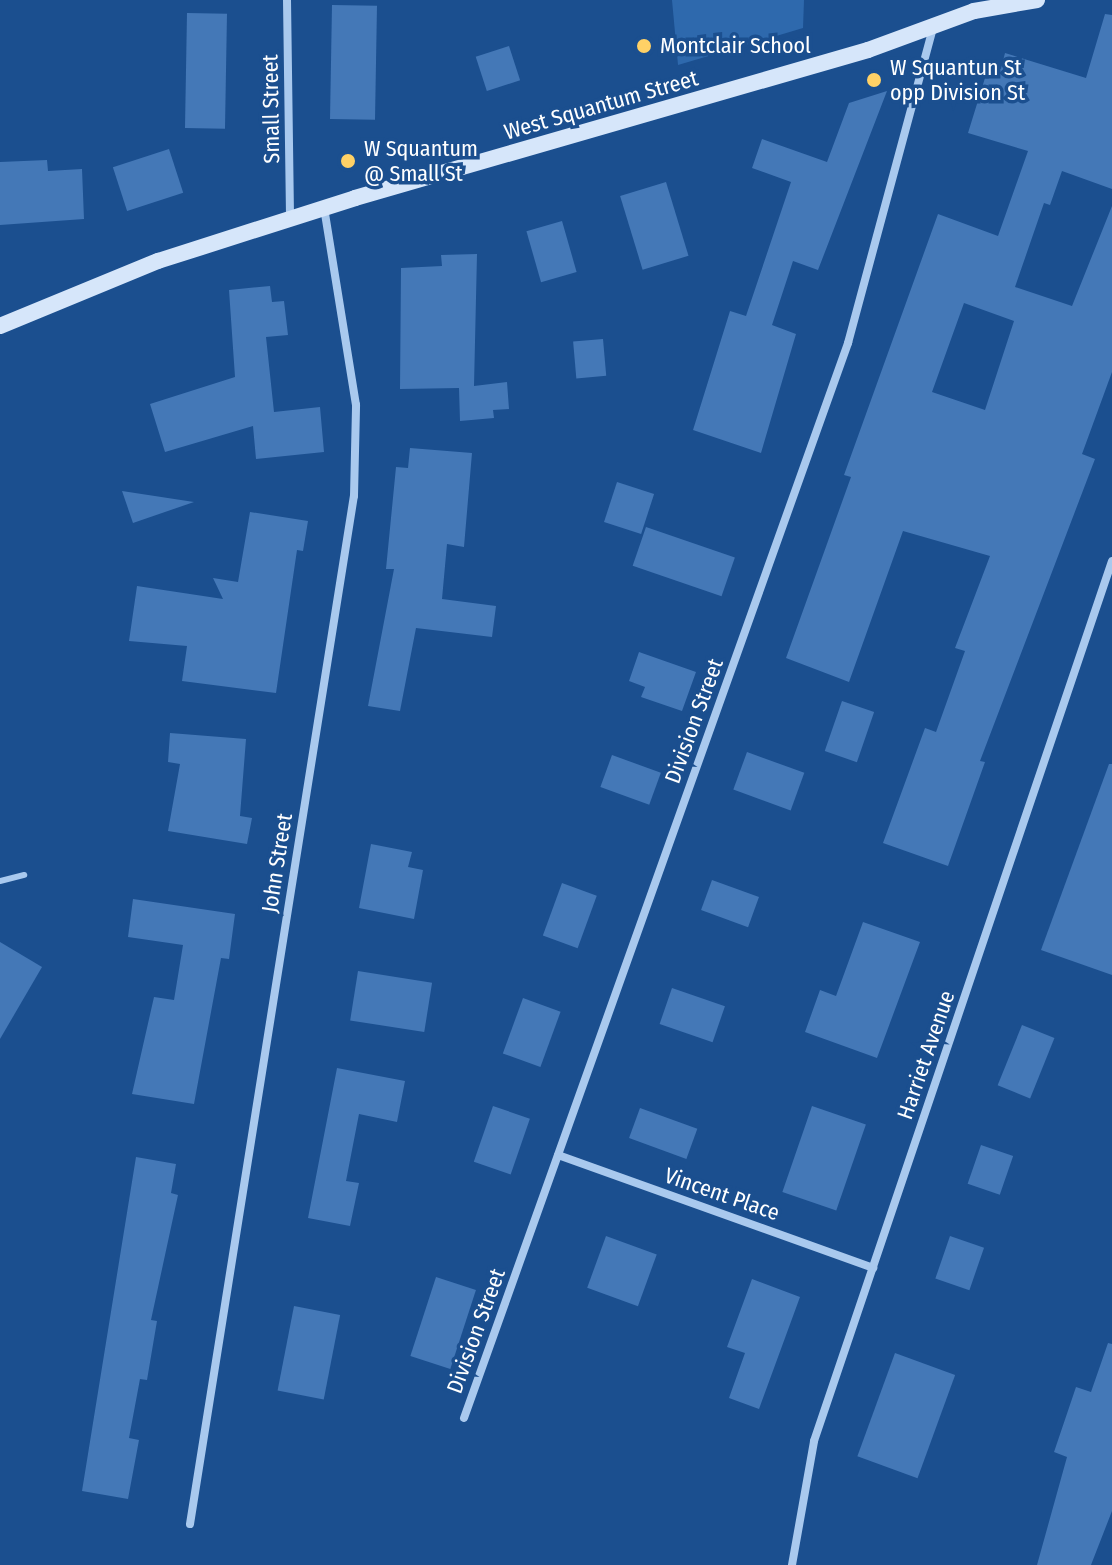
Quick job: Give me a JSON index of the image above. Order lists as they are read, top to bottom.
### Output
{
  "streets": {
    "main road": ["West Squantum Street"],
    "street": [
      "Small Street",
      "Division Street",
      "John Street",
      "Harriet Avenue",
      "Vincent Place"
    ]
  },
  "crossings": [
    ["West Squantum Street", "Small Street"],
    ["West Squantum Street", "Division Street"],
    ["West Squantum Street", "John Street"],
    ["Division Street", "Vincent Place"],
    ["Harriet Avenue", "Vincent Place"]
  ],
  "places": ["Montclair School", "W Squantun St opp Division St", "W Squantum @ Small St"]
}
